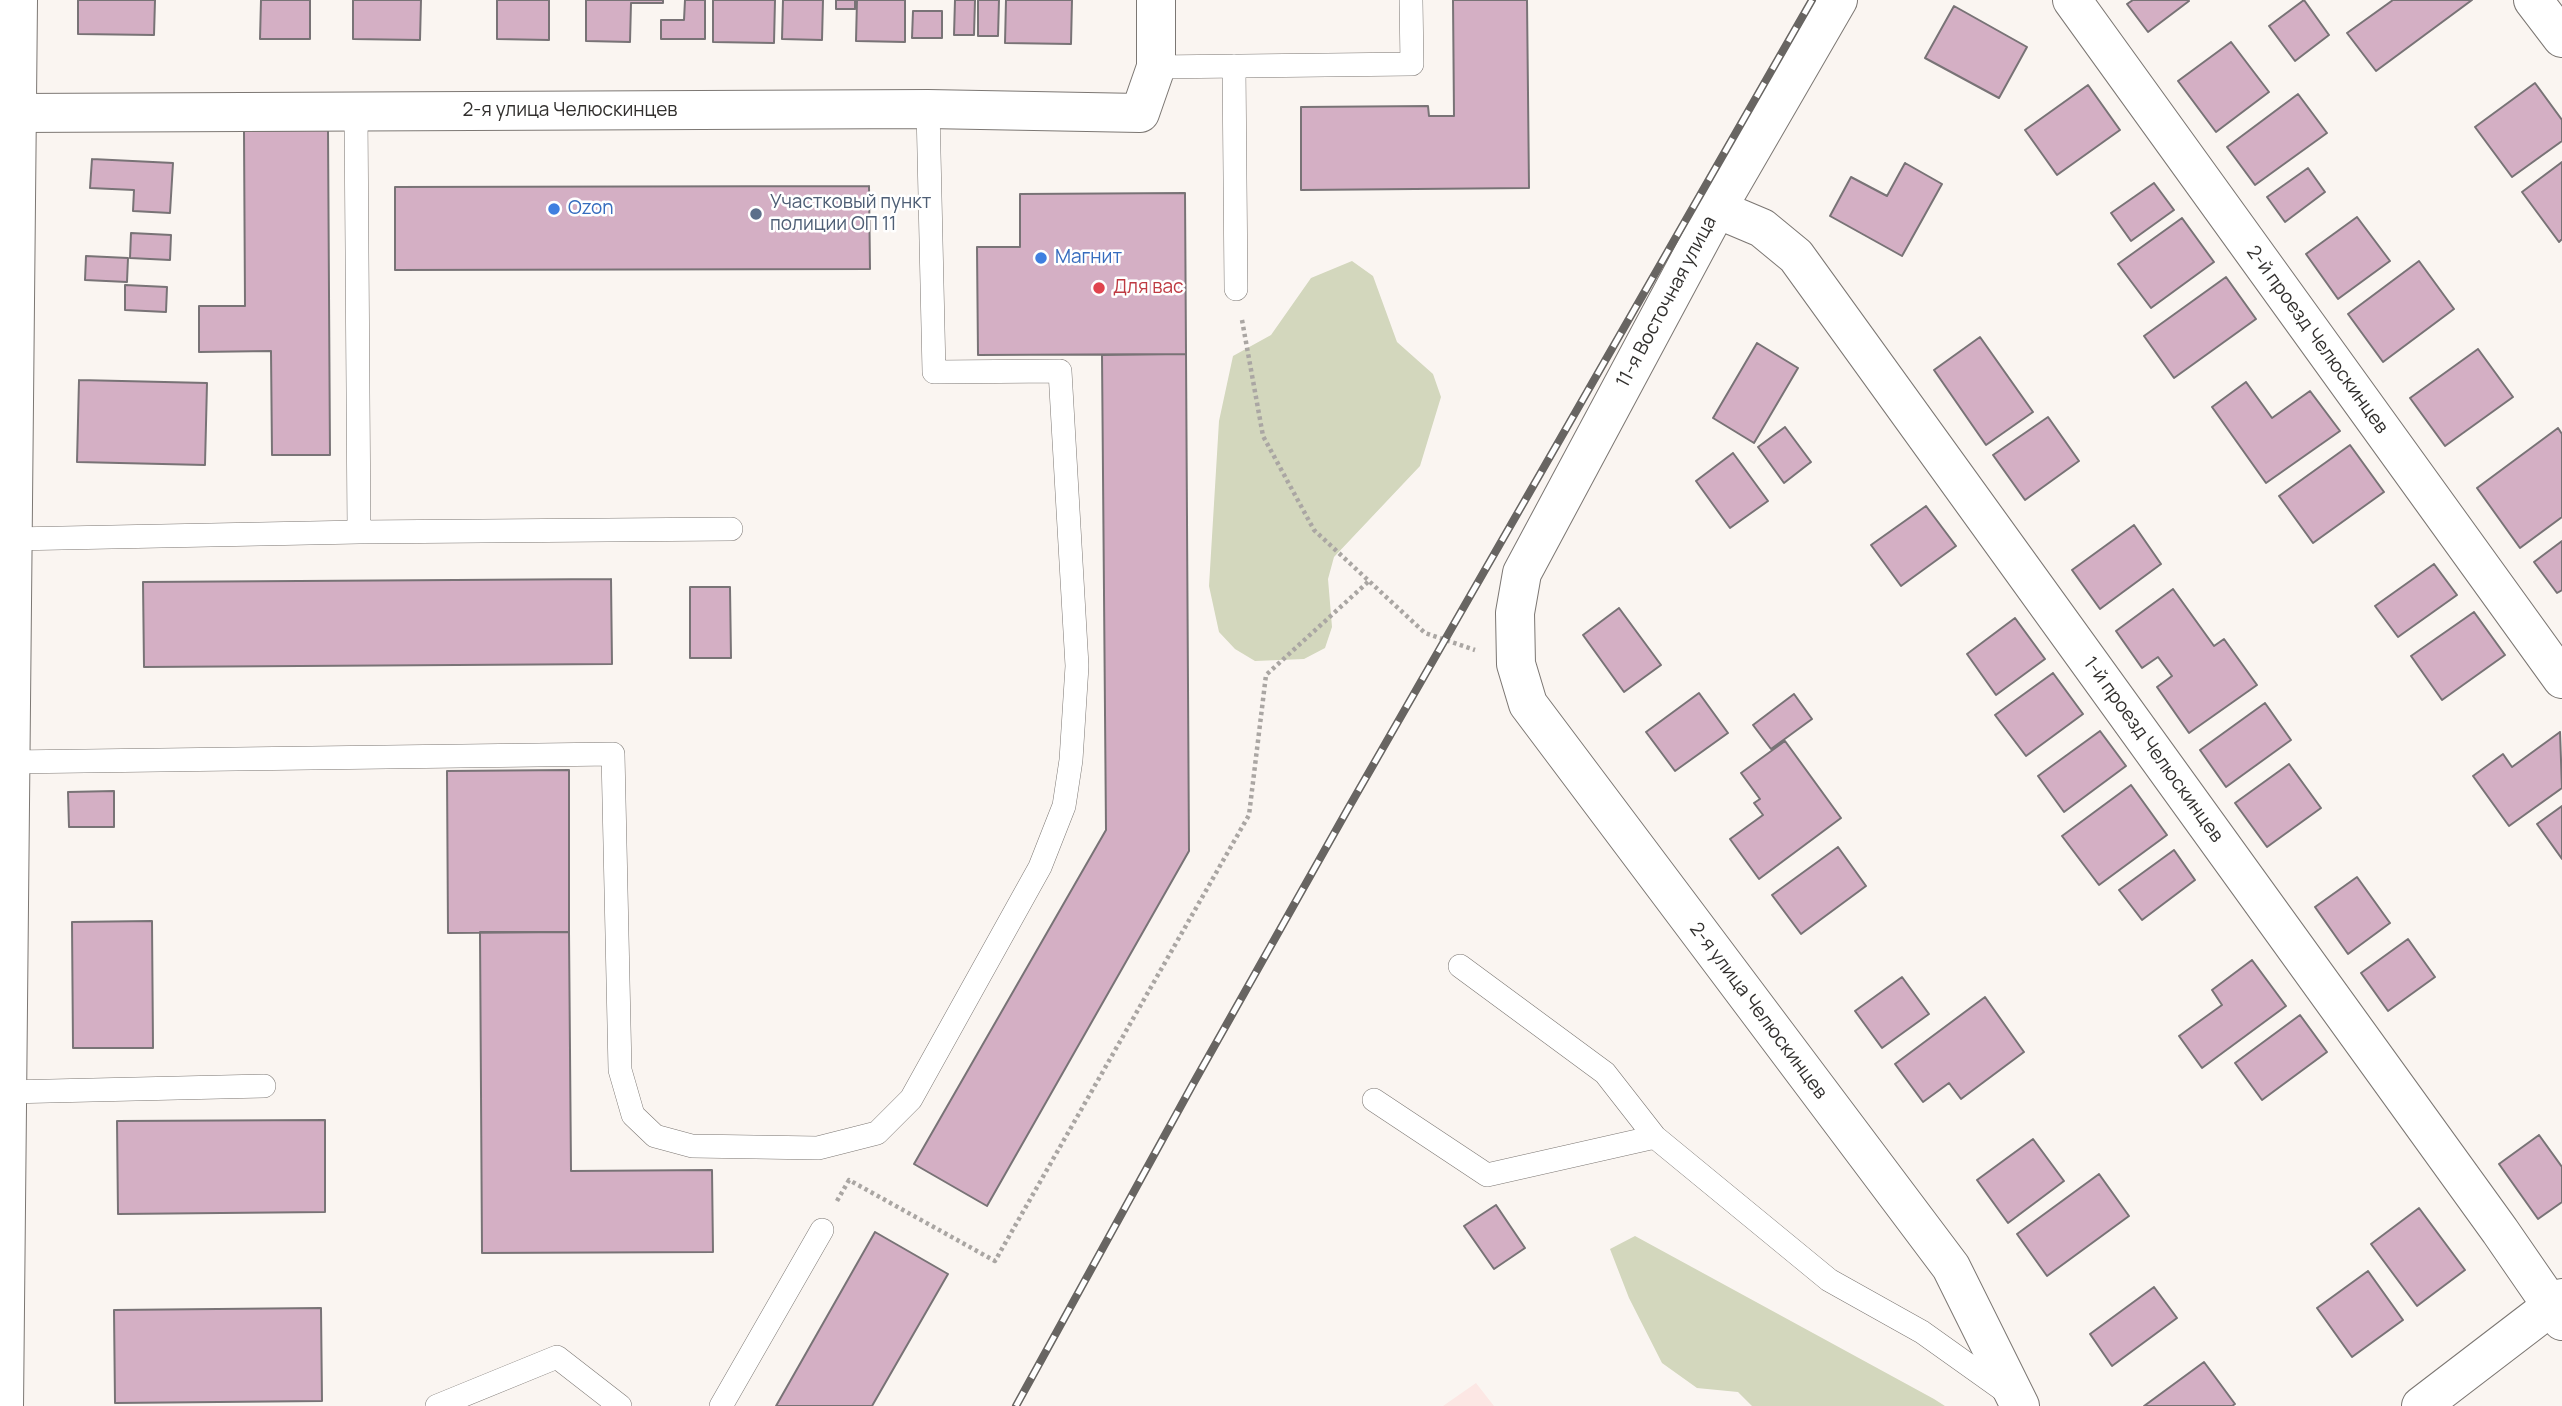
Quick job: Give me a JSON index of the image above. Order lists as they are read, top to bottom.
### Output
{
  "streets": {
    "street": [
      "2-я улица Челюскинцев",
      "11-я Восточная улица",
      "2-й проезд Челюскинцев",
      "1-й проезд Челюскинцев"
    ]
  },
  "crossings": [
    ["2-я улица Челюскинцев", "11-я Восточная улица"],
    ["11-я Восточная улица", "1-й проезд Челюскинцев"]
  ],
  "places": [
    "Ozon",
    "Участковый пункт полиции ОП 11",
    "Магнит",
    "Для вас"
  ]
}
